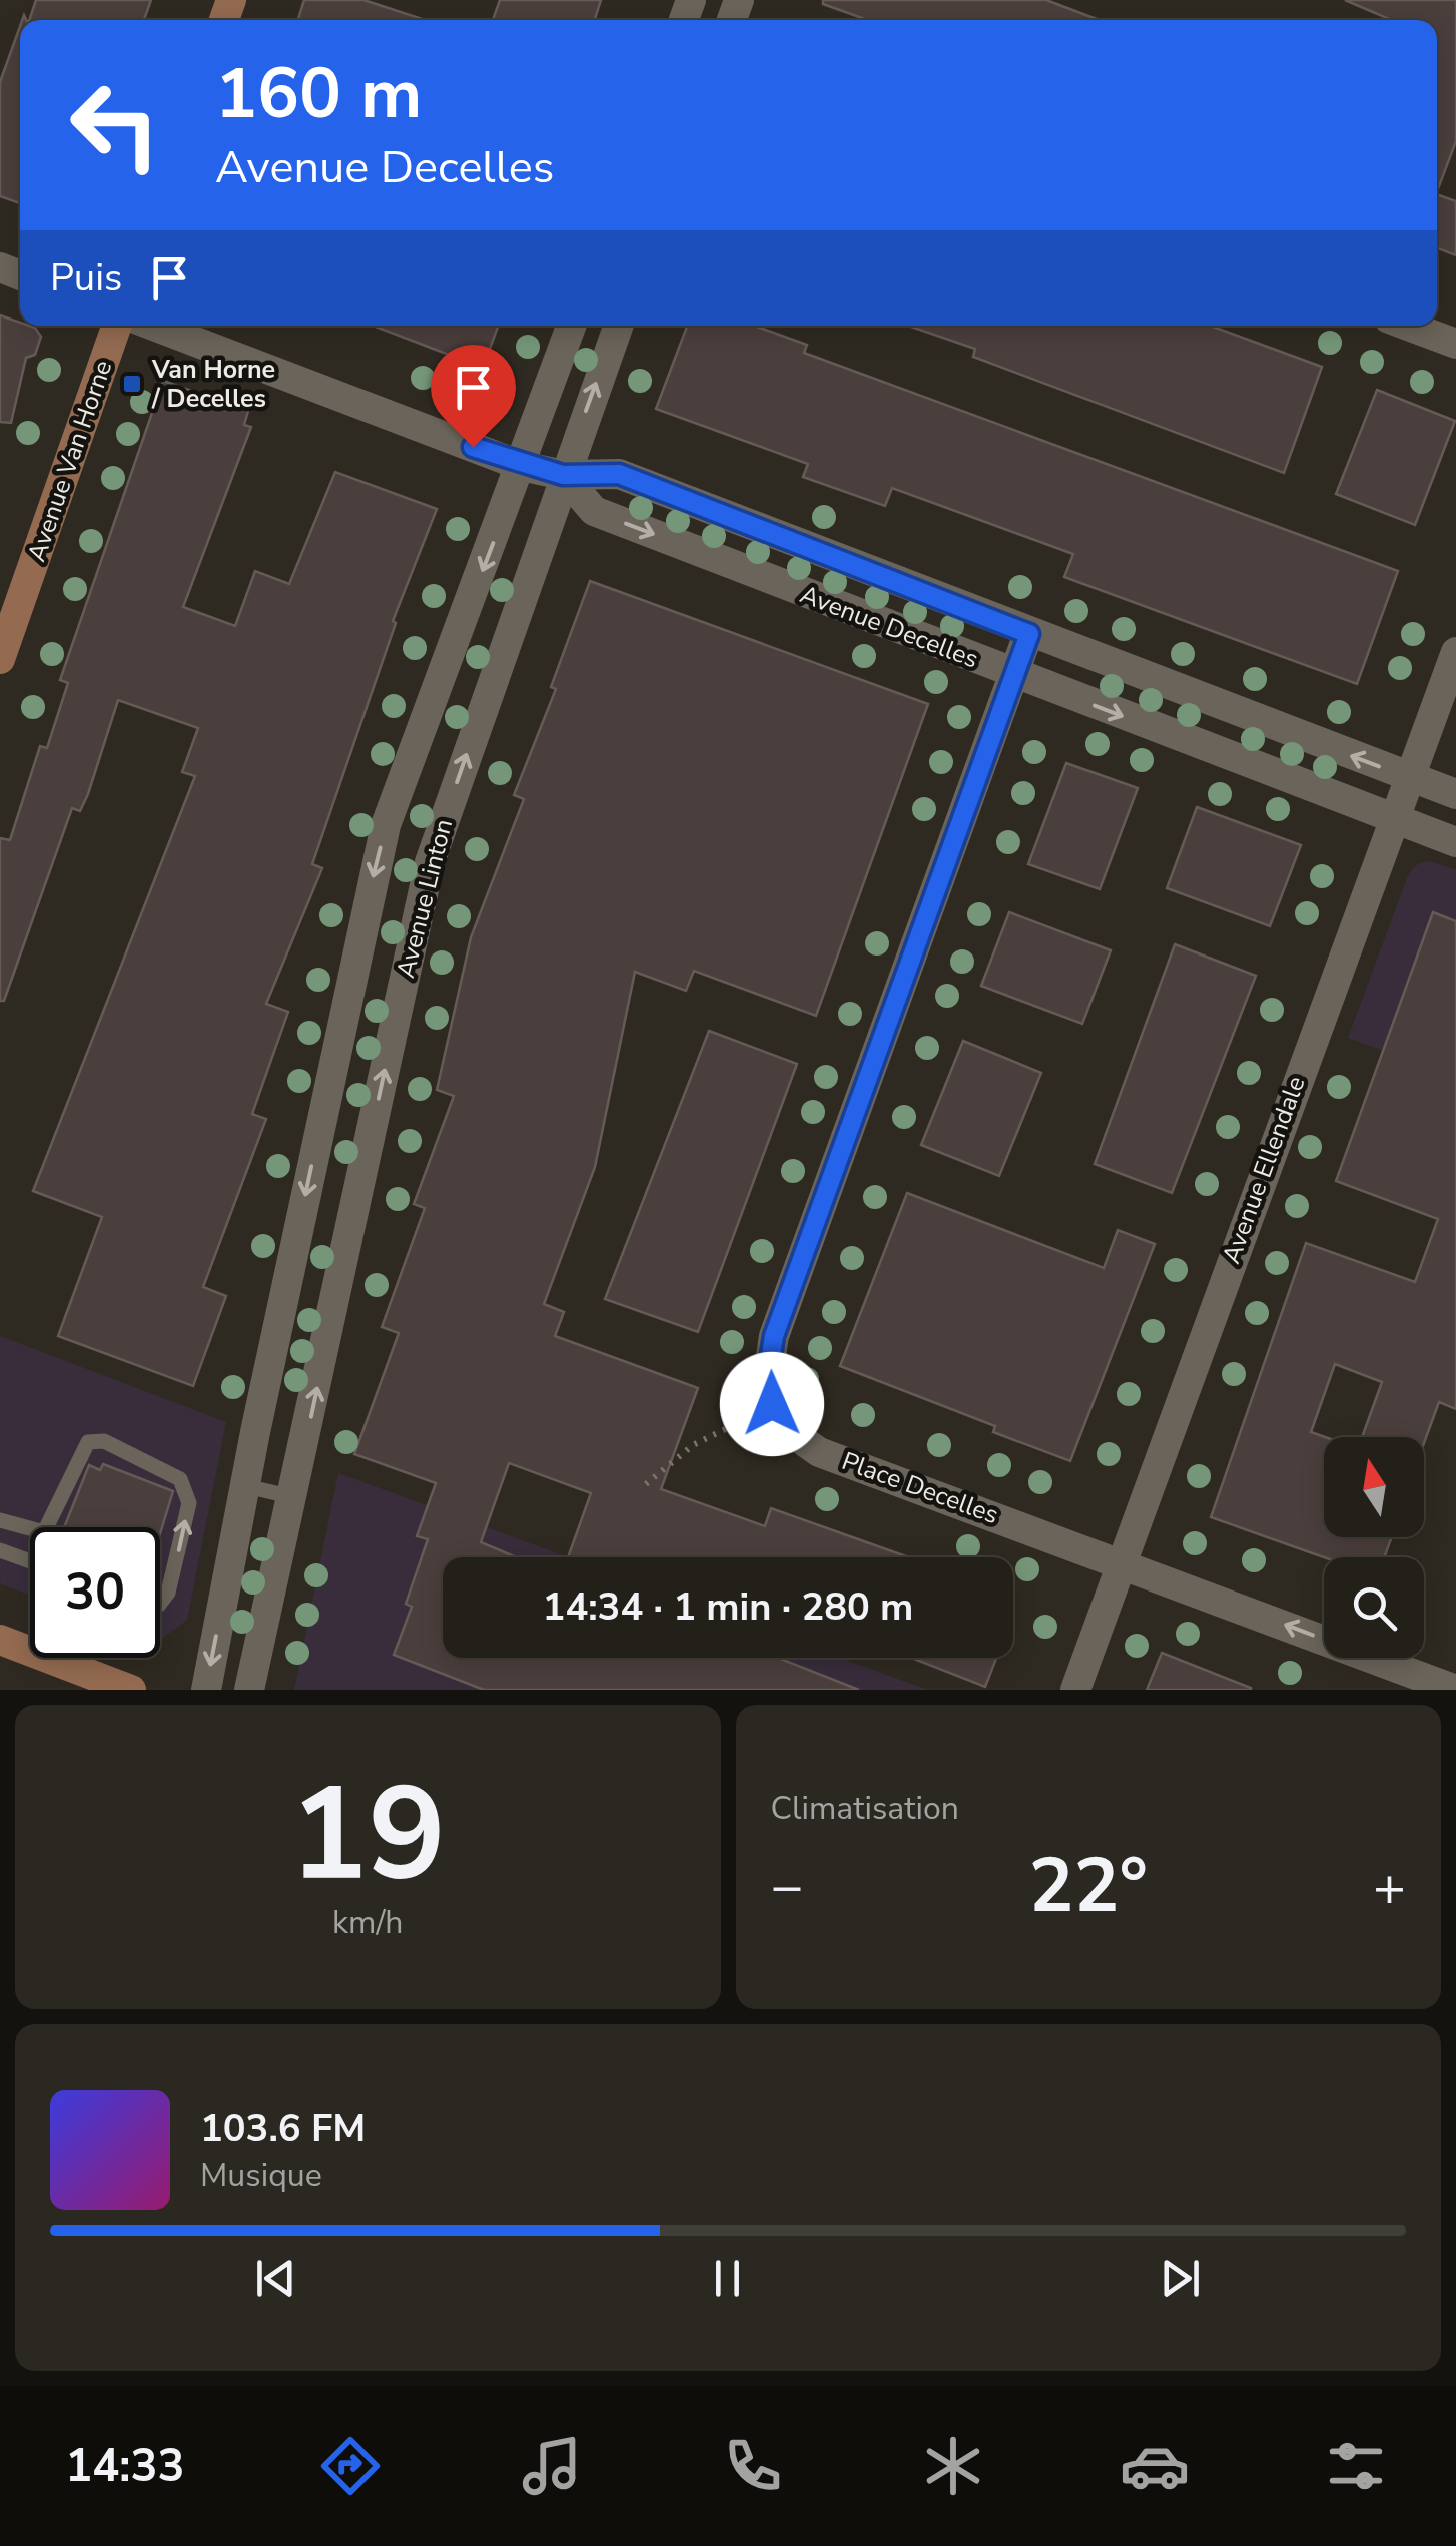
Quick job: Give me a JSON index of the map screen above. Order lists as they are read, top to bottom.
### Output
{
  "streets": {
    "main road": ["Avenue Van Horne"],
    "street": [
      "Avenue Decelles",
      "Avenue Linton",
      "Avenue Ellendale",
      "Place Decelles"
    ]
  },
  "crossings": [
    ["Avenue Decelles", "Avenue Linton"],
    ["Avenue Decelles", "Avenue Ellendale"],
    ["Avenue Decelles", "Place Decelles"],
    ["Avenue Ellendale", "Place Decelles"]
  ],
  "places": {
    "transit": ["Van Horne / Decelles"]
  },
  "north": "top",
  "page": {
    "turn": ["160 m", "Avenue Decelles"],
    "then": "Puis",
    "limit": "30",
    "trip": "14:34 · 1 min · 280 m",
    "tile": [
      ["19", "km/h"],
      "Climatisation"
    ],
    "heat": ["−", "22°", "+"],
    "song": ["103.6 FM", "Musique"],
    "tabs": "14:33"
  }
}
